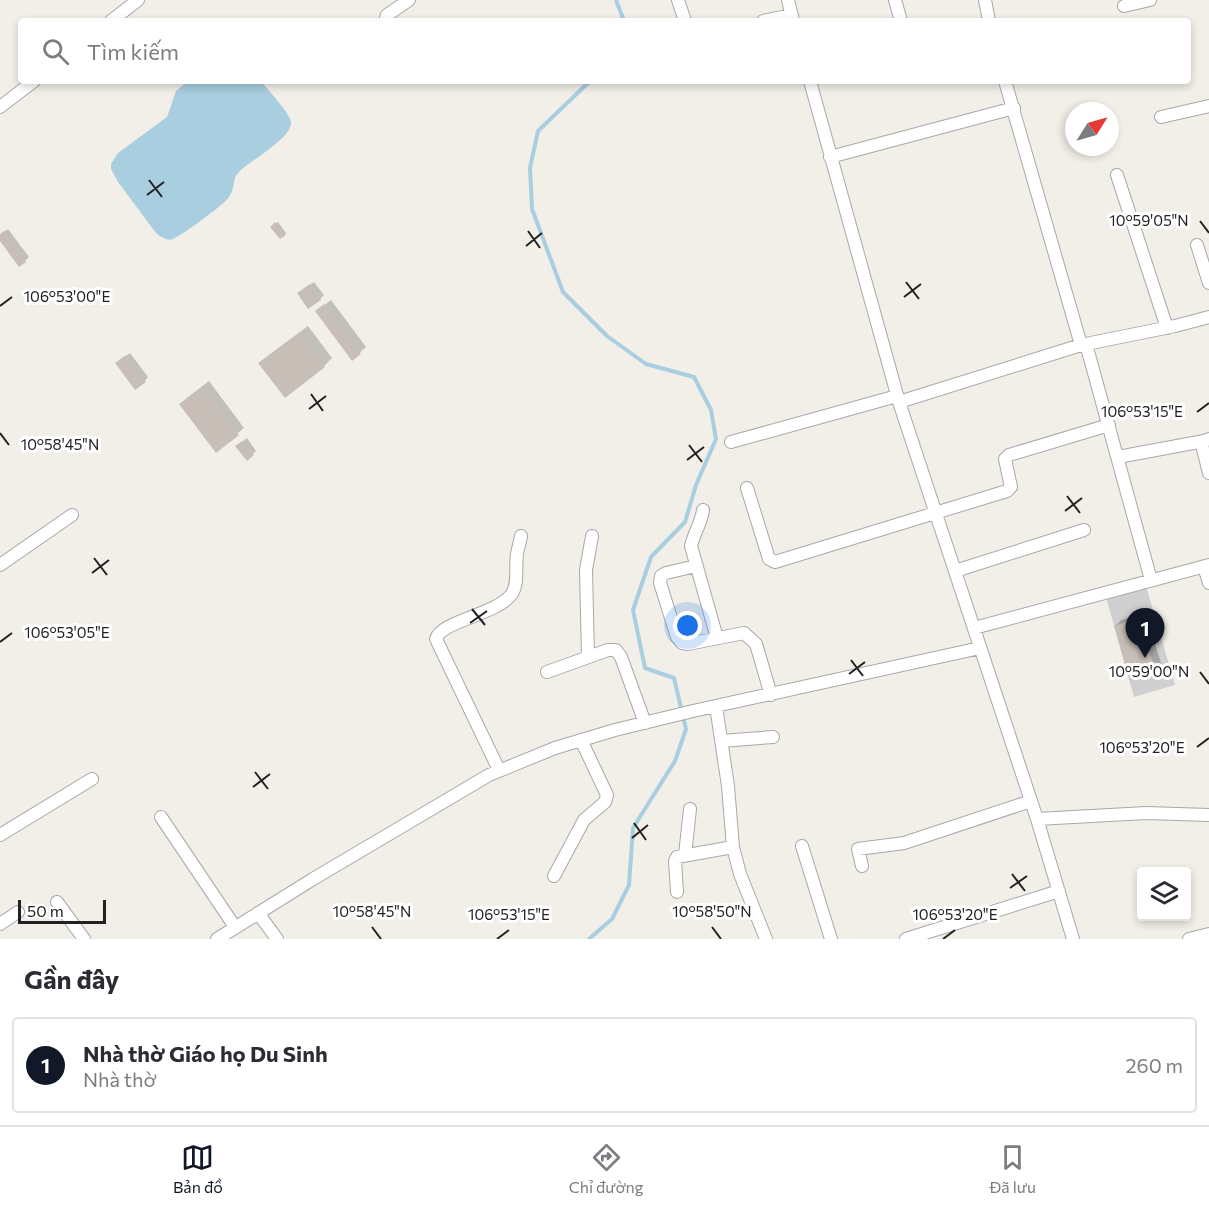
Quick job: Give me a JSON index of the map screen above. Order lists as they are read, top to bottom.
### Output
{
  "scale_bar": "50 m",
  "north": "top right",
  "page": {
    "search": "Tìm kiếm",
    "pins": "1",
    "scale": "50 m",
    "heading": "Gần đây",
    "list": [
      {
        "mark": "1",
        "name": "Nhà thờ Giáo họ Du Sinh",
        "note": "Nhà thờ",
        "value": "260 m"
      }
    ],
    "nav": ["Bản đồ", "Chỉ đường", "Đã lưu"]
  },
  "coordinates": [
    "10°59'05\"N",
    "106°53'00\"E",
    "106°53'15\"E",
    "10°58'45\"N",
    "106°53'05\"E",
    "10°59'00\"N",
    "106°53'20\"E",
    "10°58'50\"N"
  ]
}
